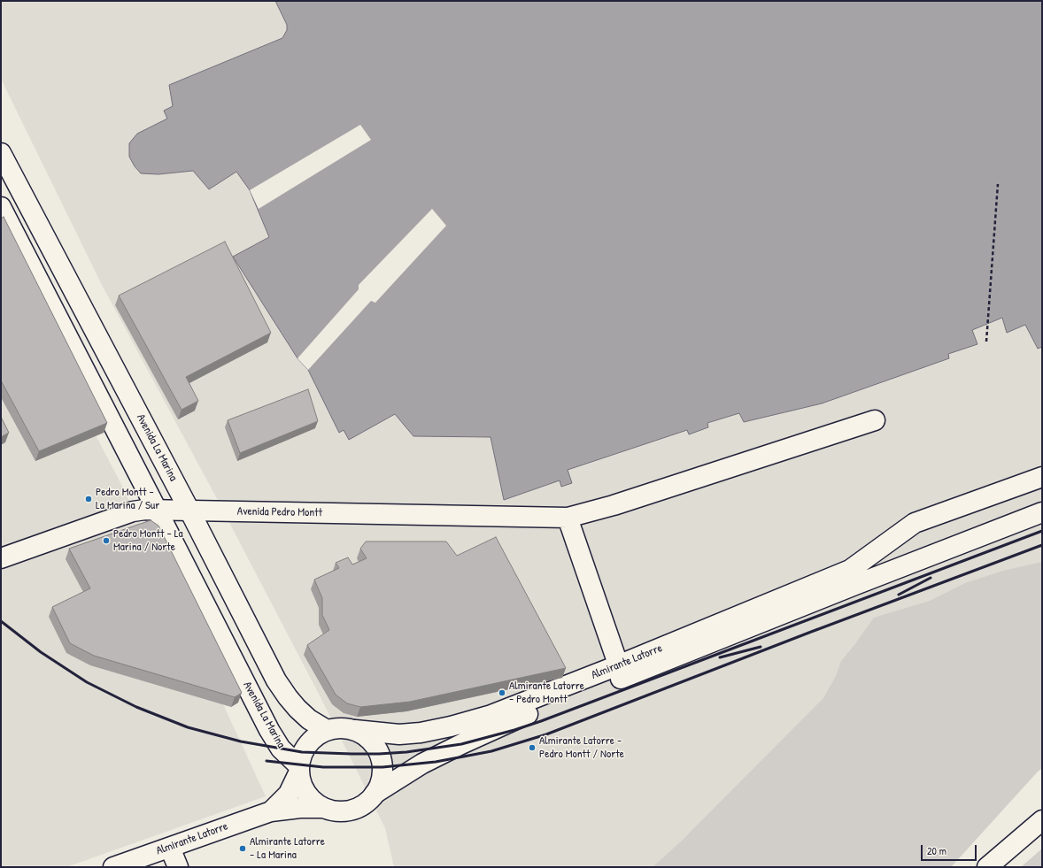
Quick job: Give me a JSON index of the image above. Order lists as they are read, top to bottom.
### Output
{
  "streets": {
    "main road": ["Avenida La Marina", "Avenida Pedro Montt", "Almirante Latorre"]
  },
  "crossings": [
    ["Avenida La Marina", "Avenida Pedro Montt"],
    ["Avenida La Marina", "Almirante Latorre"]
  ],
  "places": [
    "Pedro Montt - La Marina / Sur",
    "Pedro Montt - La Marina / Norte",
    "Almirante Latorre - Pedro Montt",
    "Almirante Latorre - Pedro Montt / Norte",
    "Almirante Latorre - La Marina"
  ],
  "scale_bar": "20 m"
}
